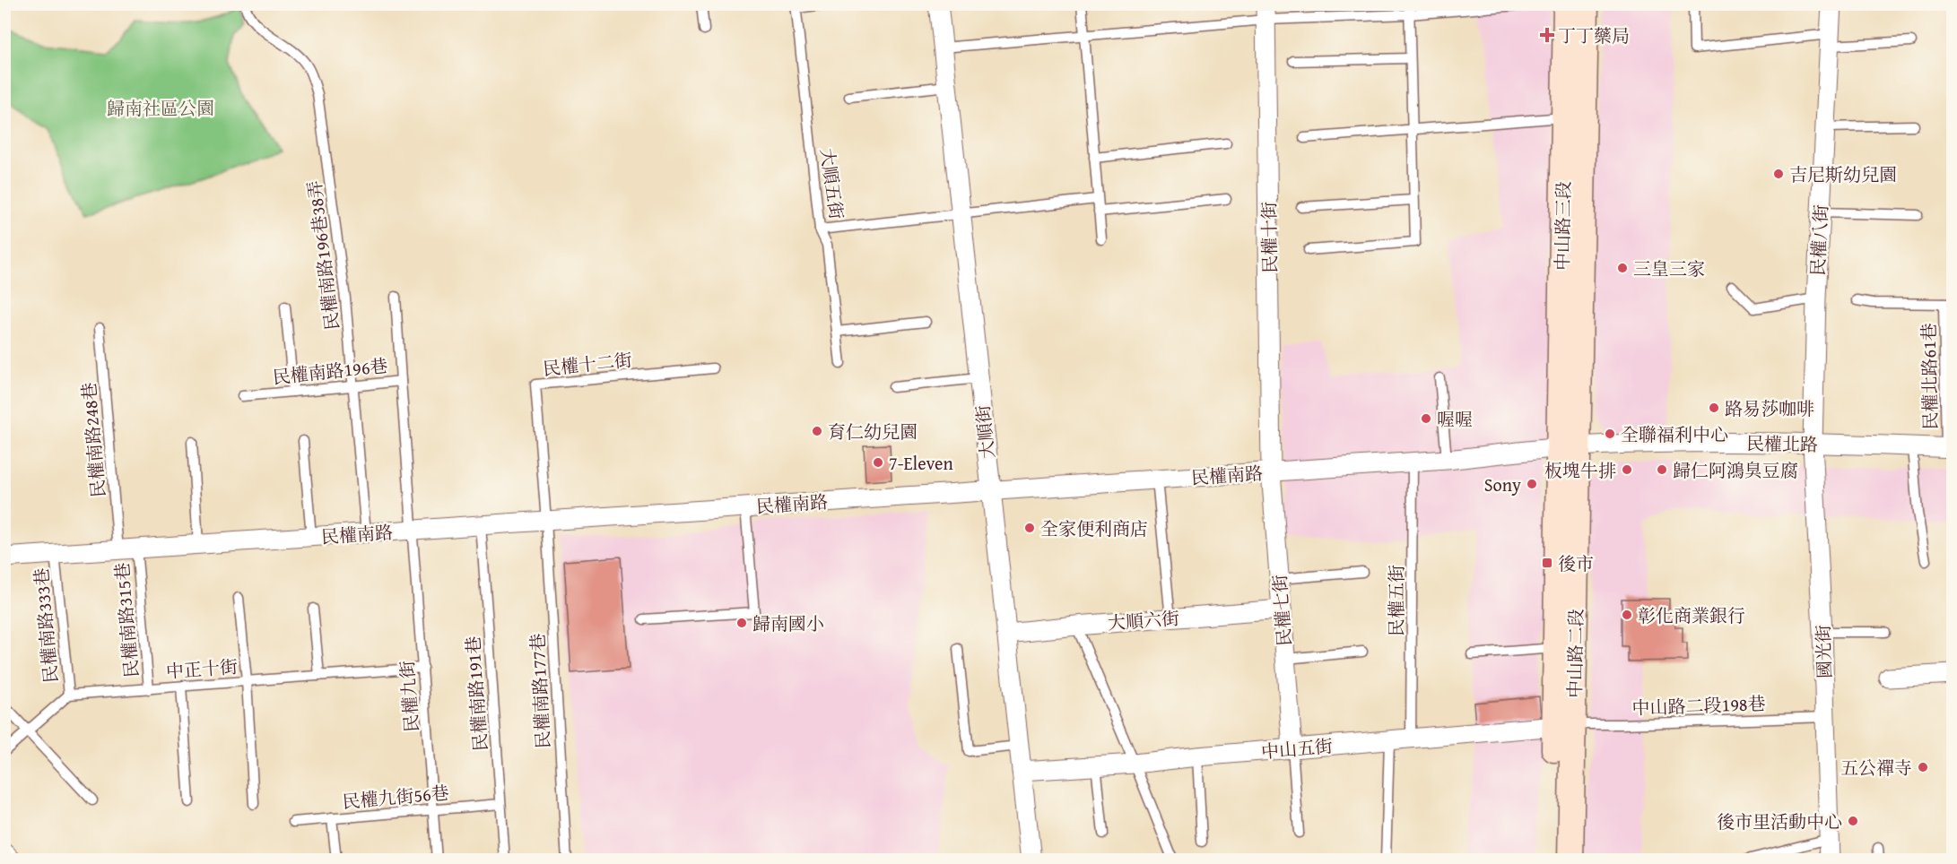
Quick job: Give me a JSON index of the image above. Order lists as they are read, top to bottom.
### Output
{
  "streets": {
    "main road": ["中山路三段", "中山路二段"],
    "street": [
      "民權十街",
      "民權八街",
      "大順街",
      "民權北路",
      "民權南路",
      "民權七街",
      "大順六街",
      "國光街",
      "中山五街"
    ],
    "lane": [
      "大順五街",
      "民權南路196巷38弄",
      "民權十二街",
      "民權南路196巷",
      "民權北路61巷",
      "民權南路248巷",
      "民權五街",
      "民權南路315巷",
      "民權南路333巷",
      "中正十街",
      "民權南路177巷",
      "民權南路191巷",
      "民權九街",
      "中山路二段198巷",
      "民權九街56巷"
    ]
  },
  "crossings": [
    ["大順五街", "大順街"],
    ["中山路三段", "民權北路"],
    ["中山路三段", "民權南路"],
    ["中山路三段", "中山路二段"],
    ["民權十街", "民權南路"],
    ["民權十街", "民權七街"],
    ["民權八街", "民權北路"],
    ["民權八街", "國光街"],
    ["民權南路196巷38弄", "民權南路196巷"],
    ["民權南路196巷38弄", "民權南路"],
    ["民權十二街", "民權南路"],
    ["民權十二街", "民權南路177巷"],
    ["民權南路196巷", "民權南路"],
    ["民權南路196巷", "民權九街"],
    ["民權北路61巷", "民權北路"],
    ["大順街", "民權南路"],
    ["大順街", "大順六街"],
    ["大順街", "中山五街"],
    ["民權南路248巷", "民權南路"],
    ["民權南路248巷", "民權南路315巷"],
    ["民權北路", "民權南路"],
    ["民權北路", "國光街"],
    ["民權北路", "中山路二段"],
    ["民權南路", "民權五街"],
    ["民權南路", "民權七街"],
    ["民權南路", "民權南路315巷"],
    ["民權南路", "民權南路333巷"],
    ["民權南路", "中山路二段"],
    ["民權南路", "民權南路177巷"],
    ["民權南路", "民權南路191巷"],
    ["民權南路", "民權九街"],
    ["民權五街", "中山五街"],
    ["民權七街", "大順六街"],
    ["民權七街", "中山五街"],
    ["民權南路315巷", "中正十街"],
    ["民權南路333巷", "中正十街"],
    ["國光街", "中山路二段198巷"],
    ["中山路二段", "中山路二段198巷"],
    ["中山路二段", "中山五街"],
    ["中正十街", "民權九街"],
    ["民權南路191巷", "民權九街56巷"],
    ["民權九街", "民權九街56巷"],
    ["中山路二段198巷", "中山五街"]
  ],
  "parks": ["歸南社區公園"],
  "places": {
    "health": ["丁丁藥局"],
    "other": [
      "吉尼斯幼兒園",
      "三皇三家",
      "路易莎咖啡",
      "喔喔",
      "育仁幼兒園",
      "全聯福利中心",
      "7-Eleven",
      "板塊牛排",
      "歸仁阿鴻臭豆腐",
      "Sony",
      "全家便利商店",
      "彰化商業銀行",
      "歸南國小",
      "五公禪寺",
      "後市里活動中心"
    ],
    "transit": ["後市"]
  }
}
